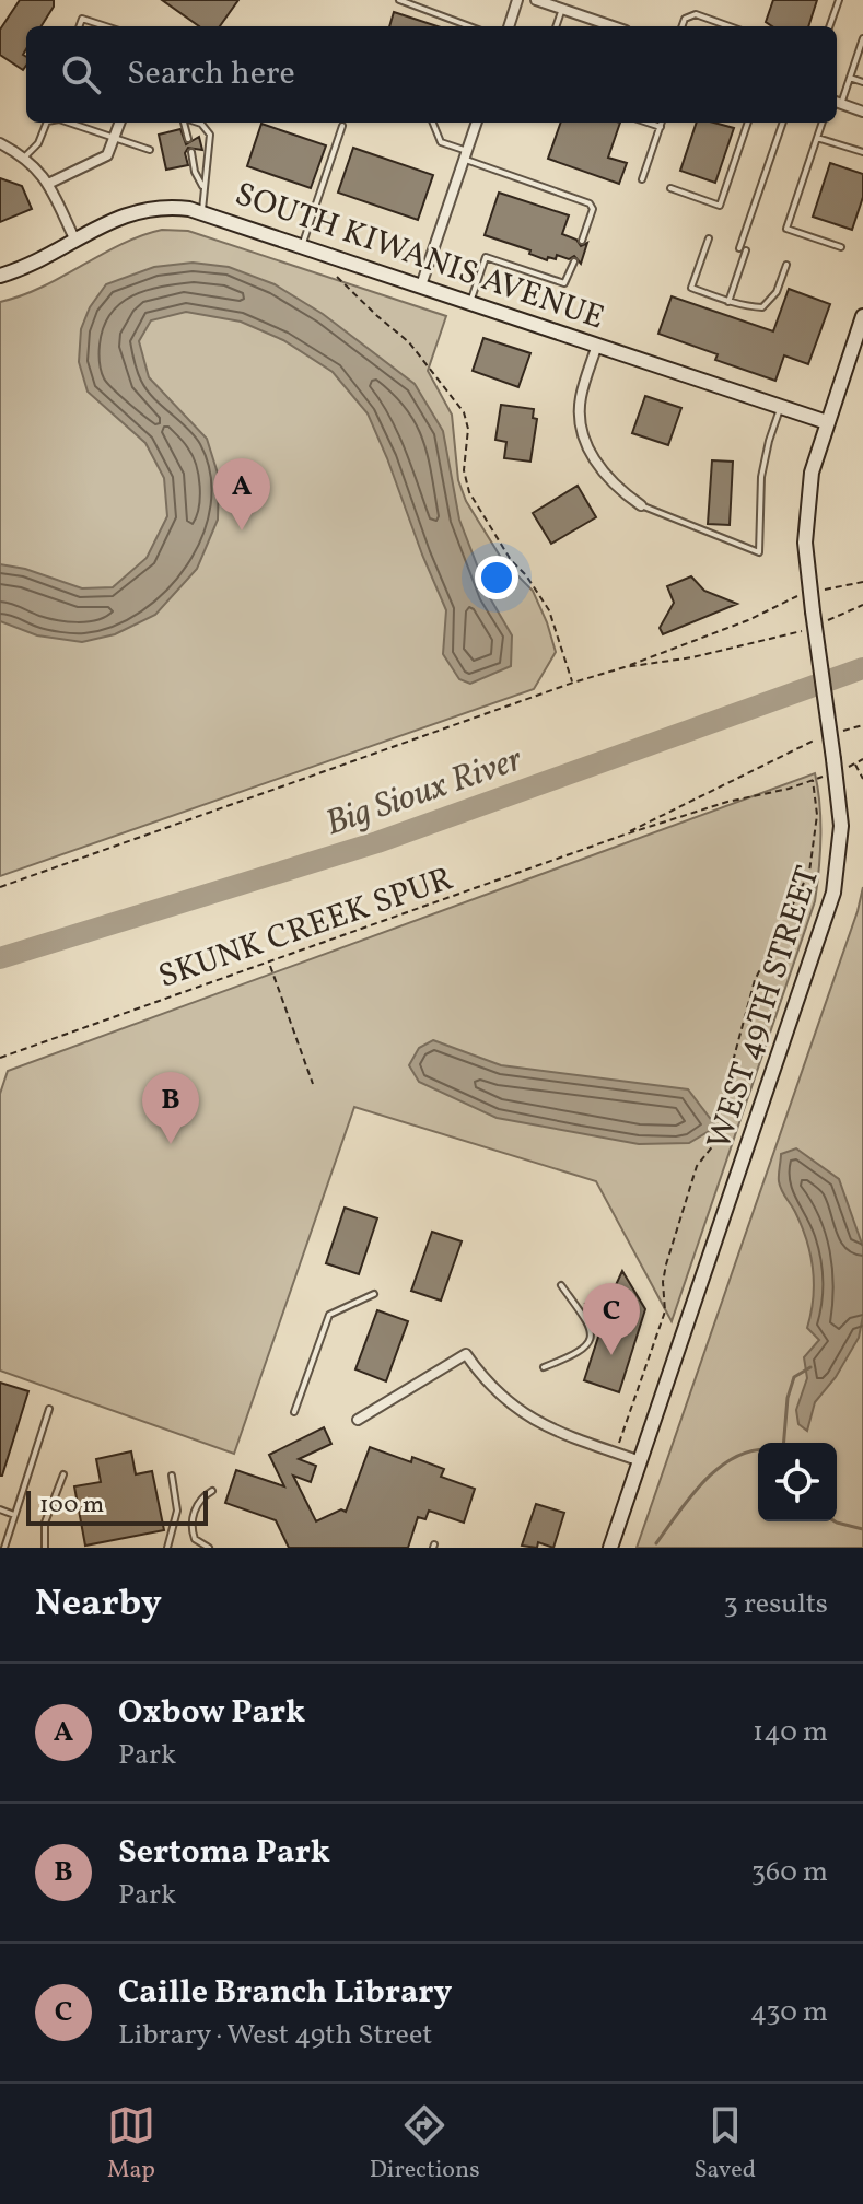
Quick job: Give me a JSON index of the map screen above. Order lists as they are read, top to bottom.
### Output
{
  "streets": {
    "main road": ["SOUTH KIWANIS AVENUE", "WEST 49TH STREET"],
    "path": ["SKUNK CREEK SPUR"]
  },
  "crossings": [
    ["SOUTH KIWANIS AVENUE", "WEST 49TH STREET"],
    ["SKUNK CREEK SPUR", "WEST 49TH STREET"]
  ],
  "water": ["Big Sioux River"],
  "scale_bar": "100 m",
  "page": {
    "search": "Search here",
    "pins": ["A", "B", "C"],
    "scale": "100 m",
    "heading": ["Nearby", "3 results"],
    "list": [
      {
        "mark": "A",
        "name": "Oxbow Park",
        "note": "Park",
        "value": "140 m"
      },
      {
        "mark": "B",
        "name": "Sertoma Park",
        "note": "Park",
        "value": "360 m"
      },
      {
        "mark": "C",
        "name": "Caille Branch Library",
        "note": "Library · West 49th Street",
        "value": "430 m"
      }
    ],
    "nav": ["Map", "Directions", "Saved"]
  }
}
